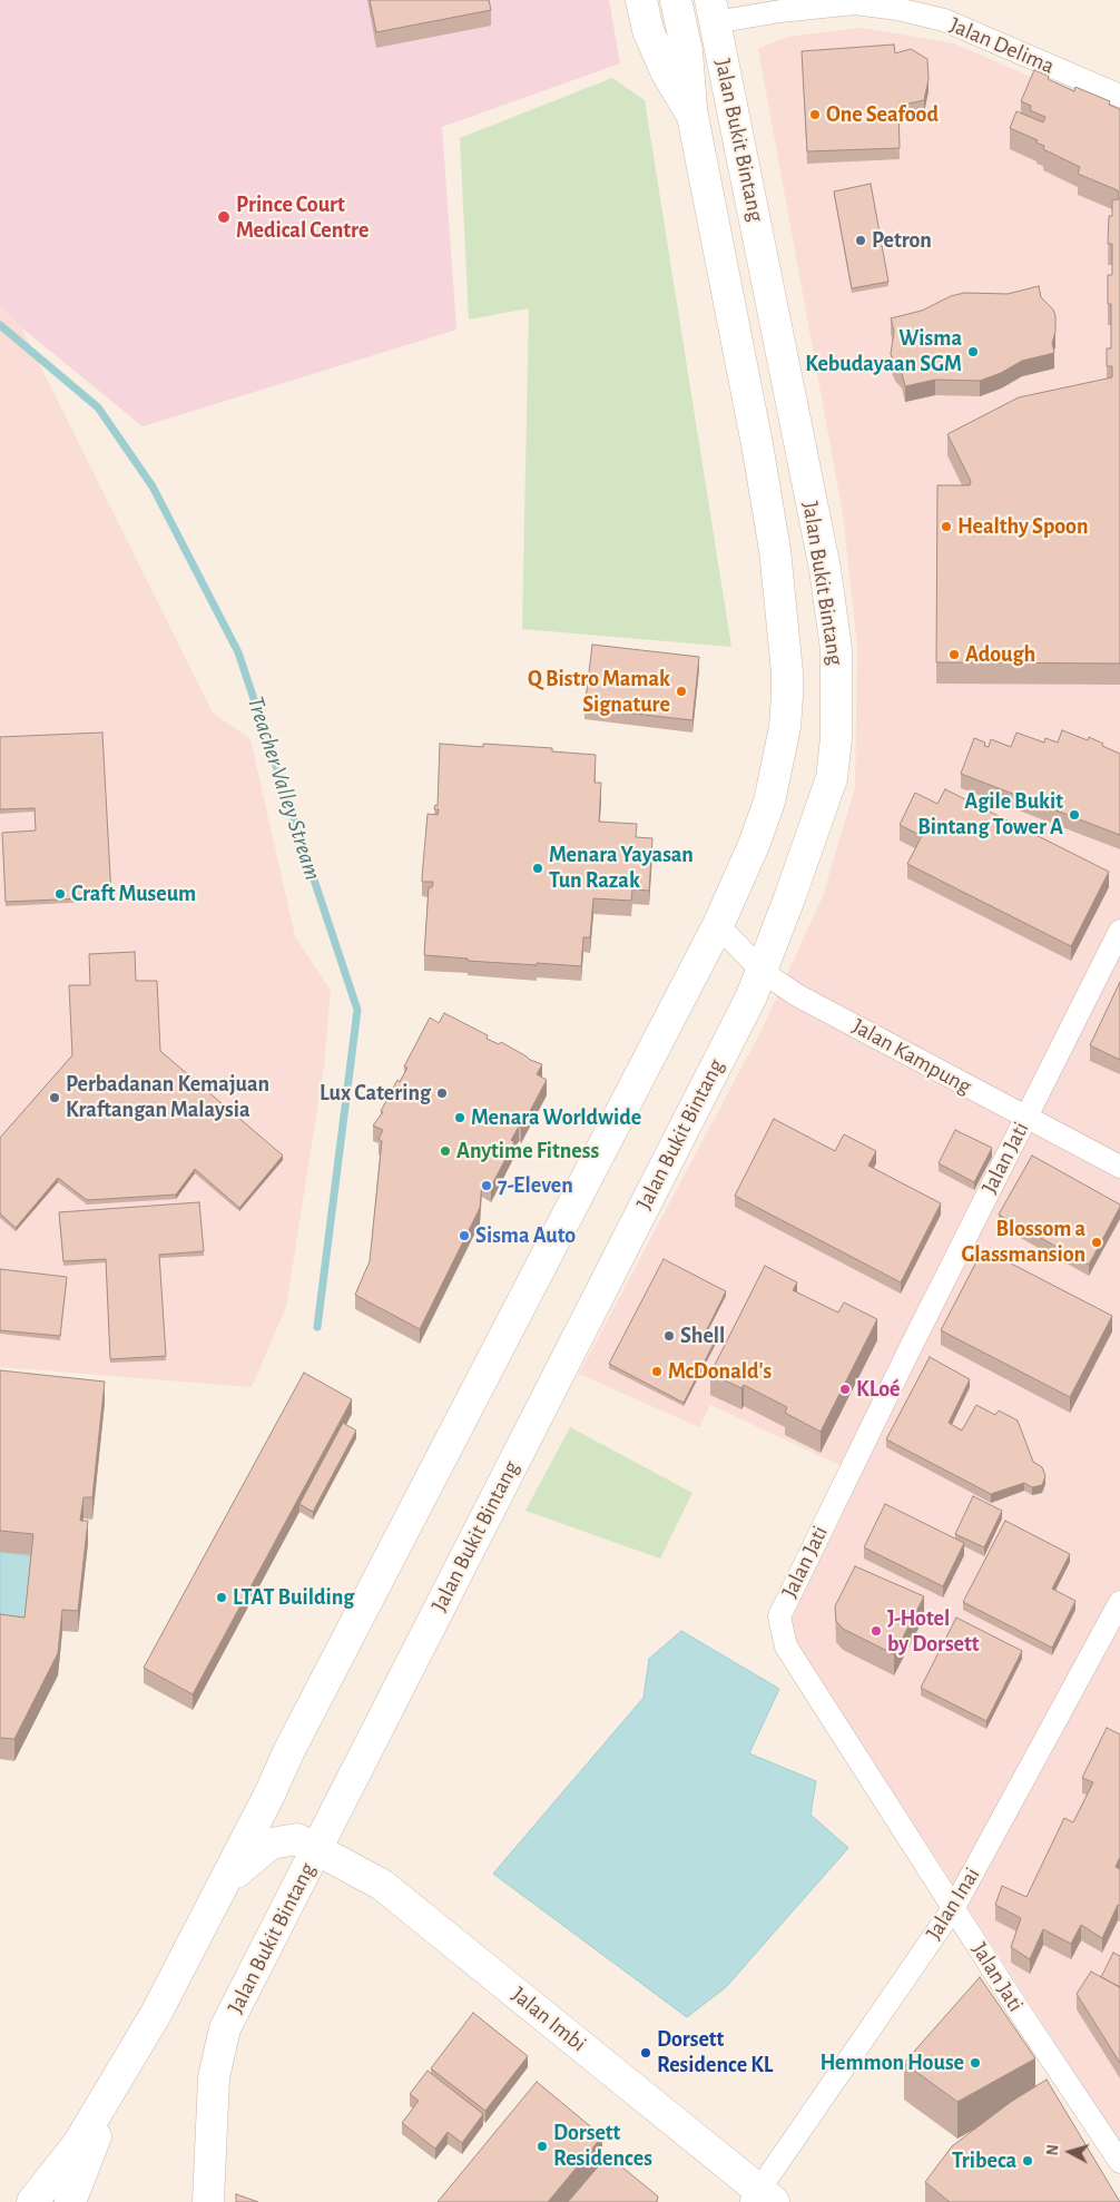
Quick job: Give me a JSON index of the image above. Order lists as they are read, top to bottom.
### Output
{
  "streets": {
    "main road": ["Jalan Bukit Bintang", "Jalan Imbi"],
    "street": [
      "Jalan Delima",
      "Jalan Kampung",
      "Jalan Jati",
      "Jalan Inai"
    ]
  },
  "crossings": [
    ["Jalan Delima", "Jalan Bukit Bintang"],
    ["Jalan Bukit Bintang", "Jalan Kampung"],
    ["Jalan Bukit Bintang", "Jalan Imbi"],
    ["Jalan Kampung", "Jalan Jati"],
    ["Jalan Jati", "Jalan Inai"],
    ["Jalan Inai", "Jalan Imbi"]
  ],
  "water": ["Treacher Valley Stream"],
  "places": [
    "One Seafood",
    "Prince Court Medical Centre",
    "Petron",
    "Wisma Kebudayaan SGM",
    "Healthy Spoon",
    "Adough",
    "Q Bistro Mamak Signature",
    "Agile Bukit Bintang Tower A",
    "Menara Yayasan Tun Razak",
    "Craft Museum",
    "Lux Catering",
    "Perbadanan Kemajuan Kraftangan Malaysia",
    "Menara Worldwide",
    "Anytime Fitness",
    "7-Eleven",
    "Sisma Auto",
    "Blossom a Glassmansion",
    "Shell",
    "McDonald's",
    "KLoé",
    "LTAT Building",
    "J-Hotel by Dorsett",
    "Dorsett Residence KL",
    "Hemmon House",
    "Dorsett Residences",
    "Tribeca"
  ],
  "north": "left"
}
